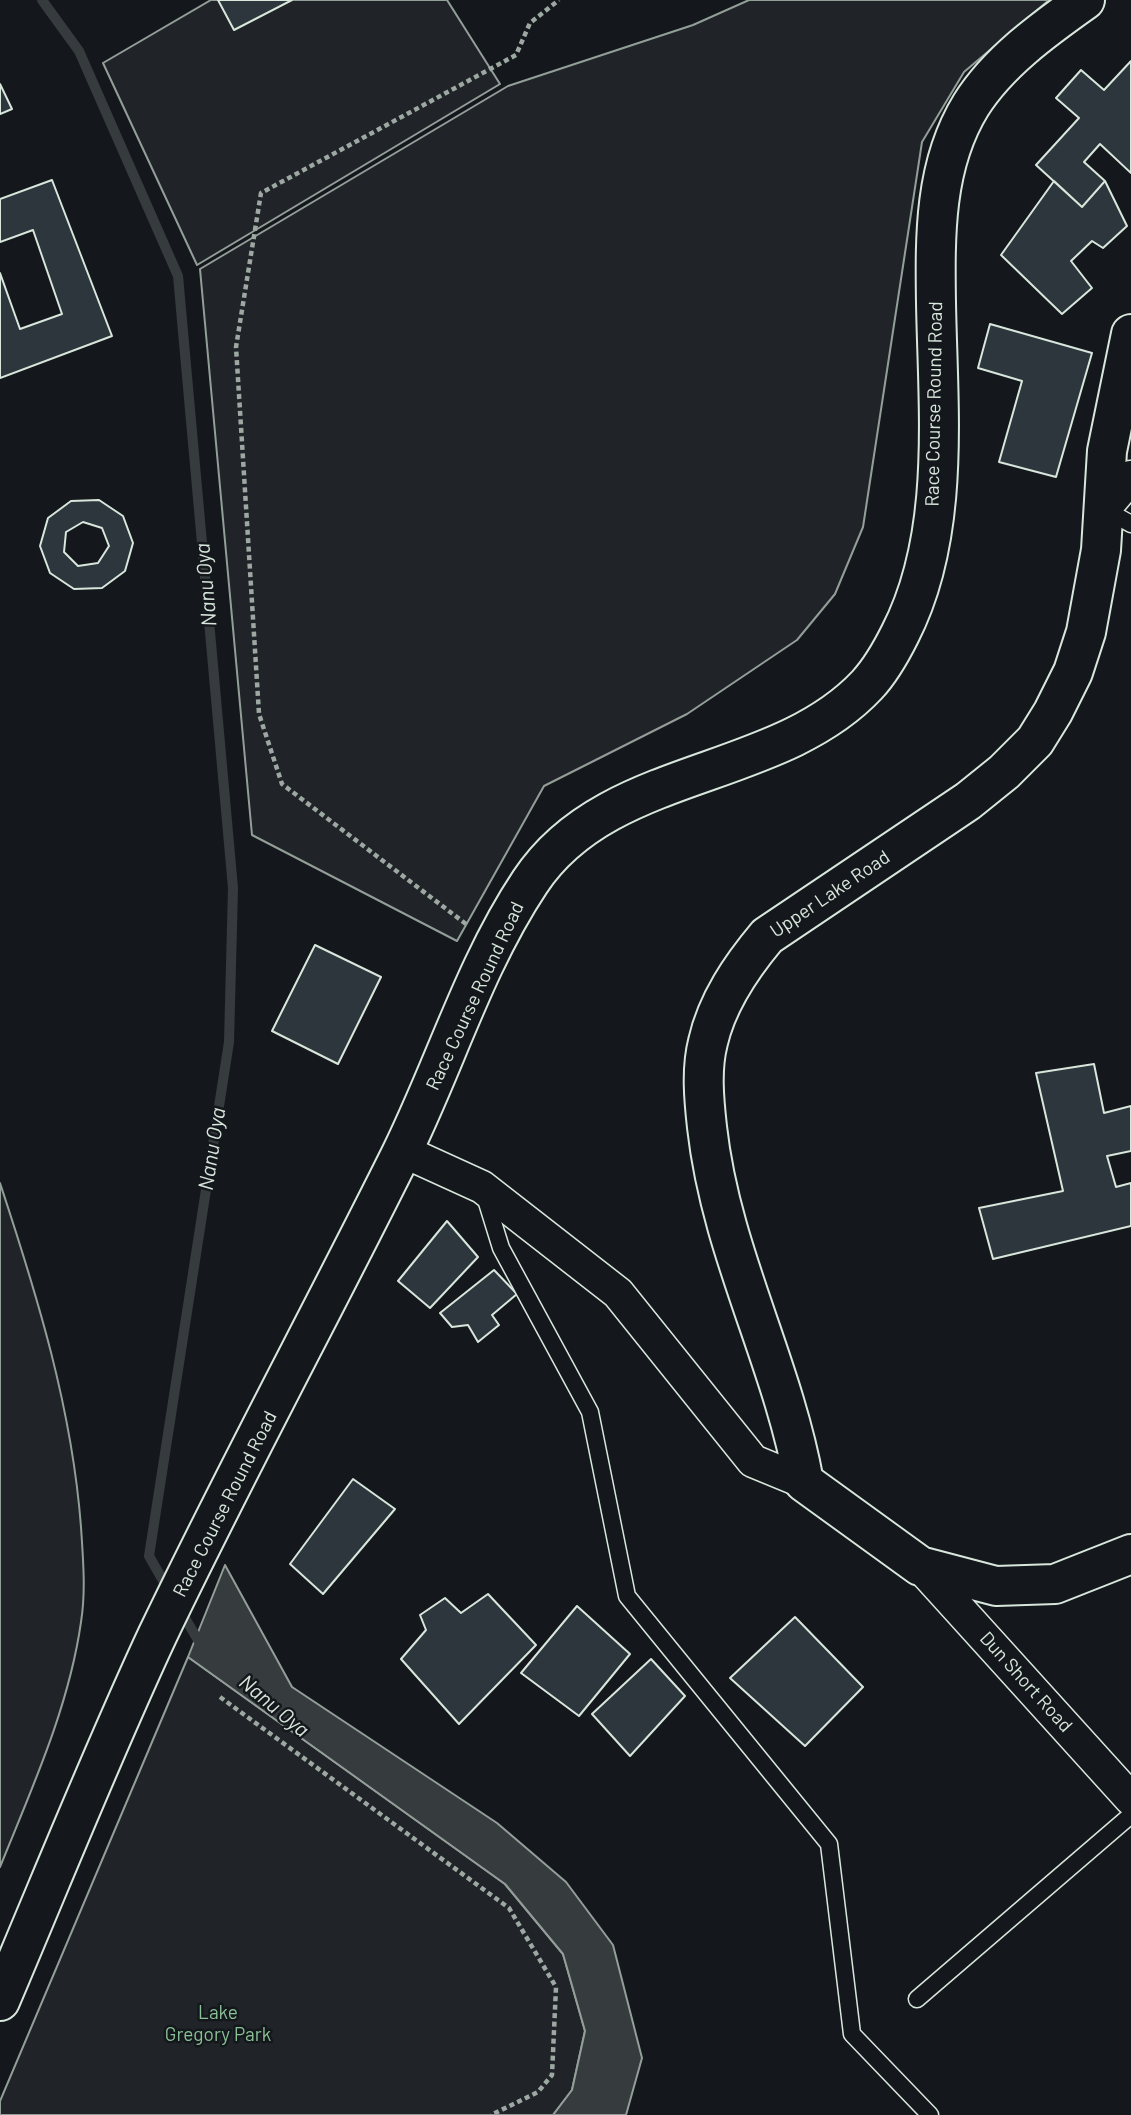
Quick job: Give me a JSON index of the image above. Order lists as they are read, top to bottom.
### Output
{
  "streets": {
    "main road": ["Race Course Round Road", "Upper Lake Road"],
    "street": ["Dun Short Road"]
  },
  "water": ["Nanu Oya"],
  "parks": ["Lake Gregory Park"]
}
